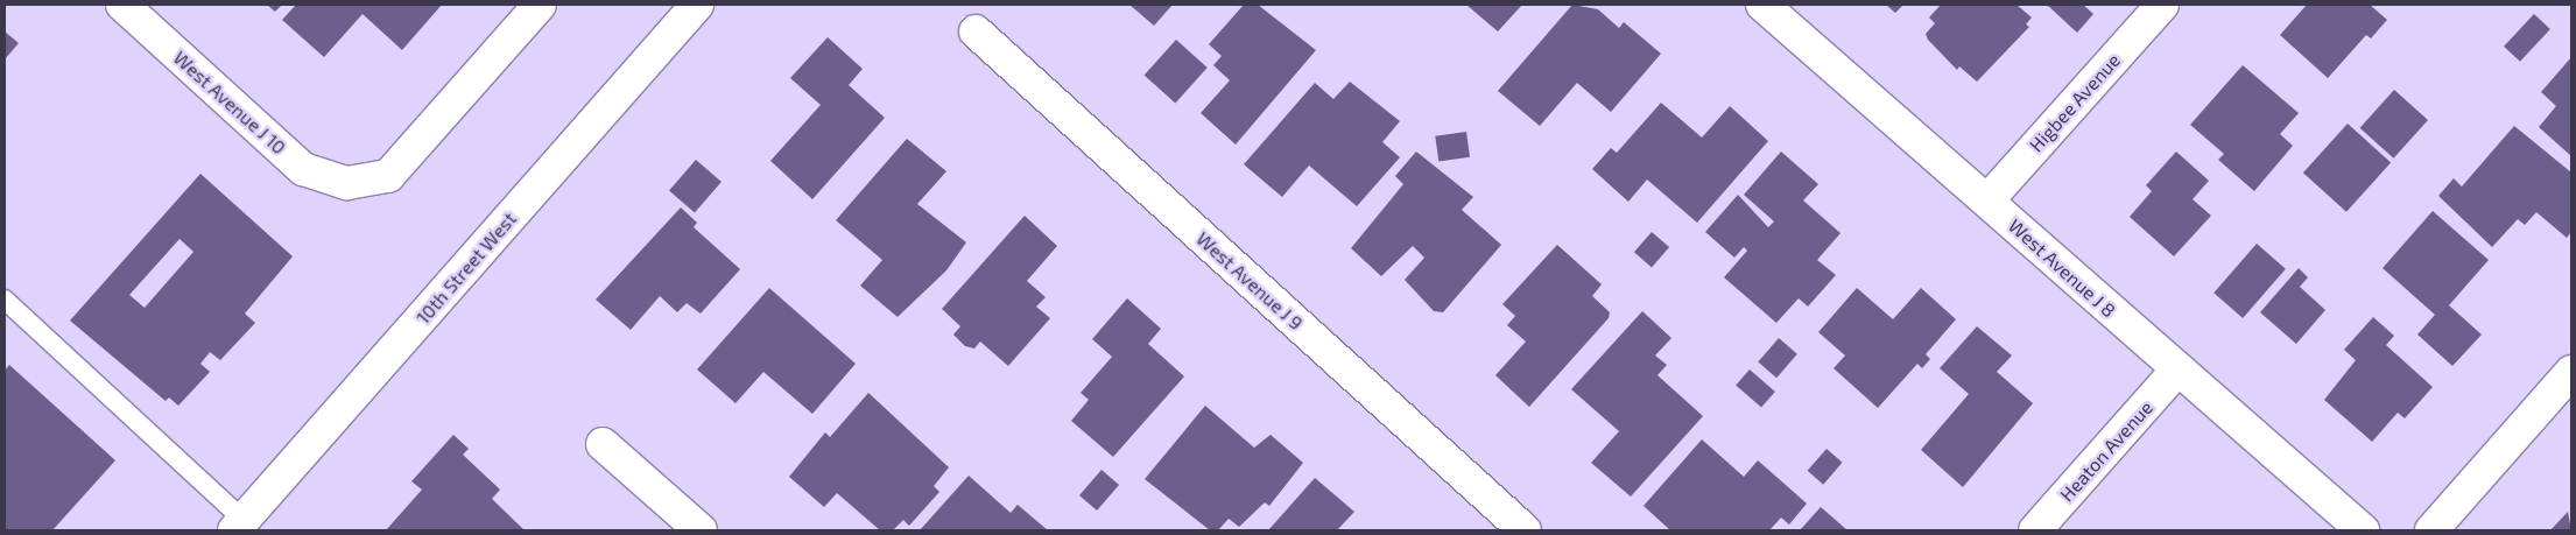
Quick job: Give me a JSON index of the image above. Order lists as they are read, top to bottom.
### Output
{
  "streets": {
    "street": [
      "West Avenue J 10",
      "Higbee Avenue",
      "10th Street West",
      "West Avenue J 8",
      "West Avenue J 9",
      "Heaton Avenue"
    ]
  },
  "crossings": [
    ["Higbee Avenue", "West Avenue J 8"],
    ["West Avenue J 8", "Heaton Avenue"]
  ]
}
